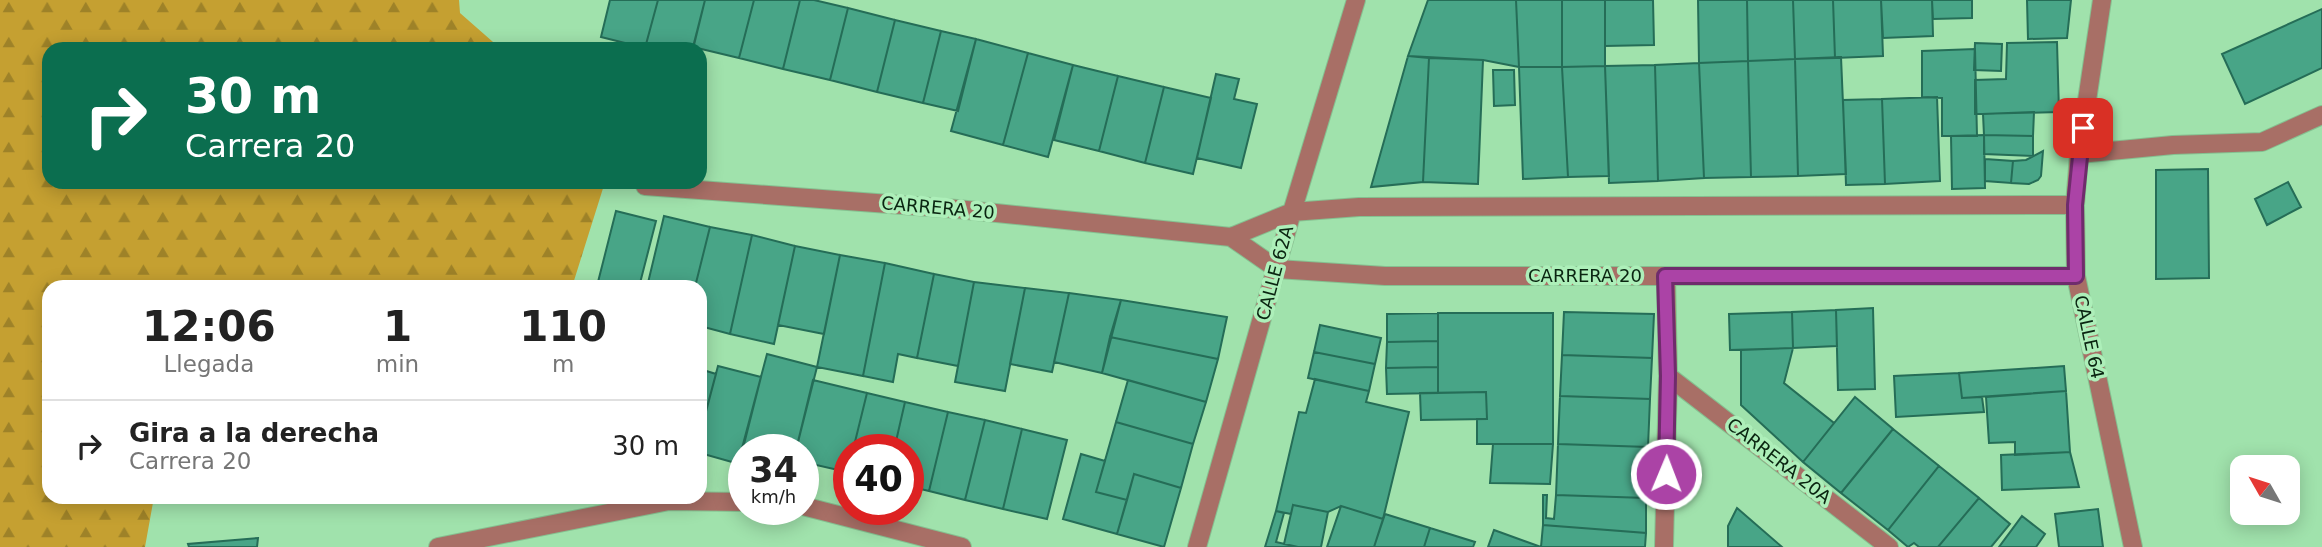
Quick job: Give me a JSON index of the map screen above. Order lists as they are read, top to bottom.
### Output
{
  "streets": {
    "street": [
      "CARRERA 20",
      "CALLE 62A",
      "CALLE 64",
      "CARRERA 20A"
    ]
  },
  "crossings": [
    ["CARRERA 20", "CALLE 62A"],
    ["CARRERA 20", "CALLE 64"]
  ],
  "north": "top left",
  "page": {
    "turn": ["30 m", "Carrera 20"],
    "eta": [
      "12:06",
      "Llegada",
      "1",
      "min",
      "110",
      "m"
    ],
    "list": [
      {
        "name": "Gira a la derecha",
        "note": "Carrera 20",
        "value": "30 m"
      }
    ],
    "speed": "34 km/h",
    "limit": "40"
  }
}
